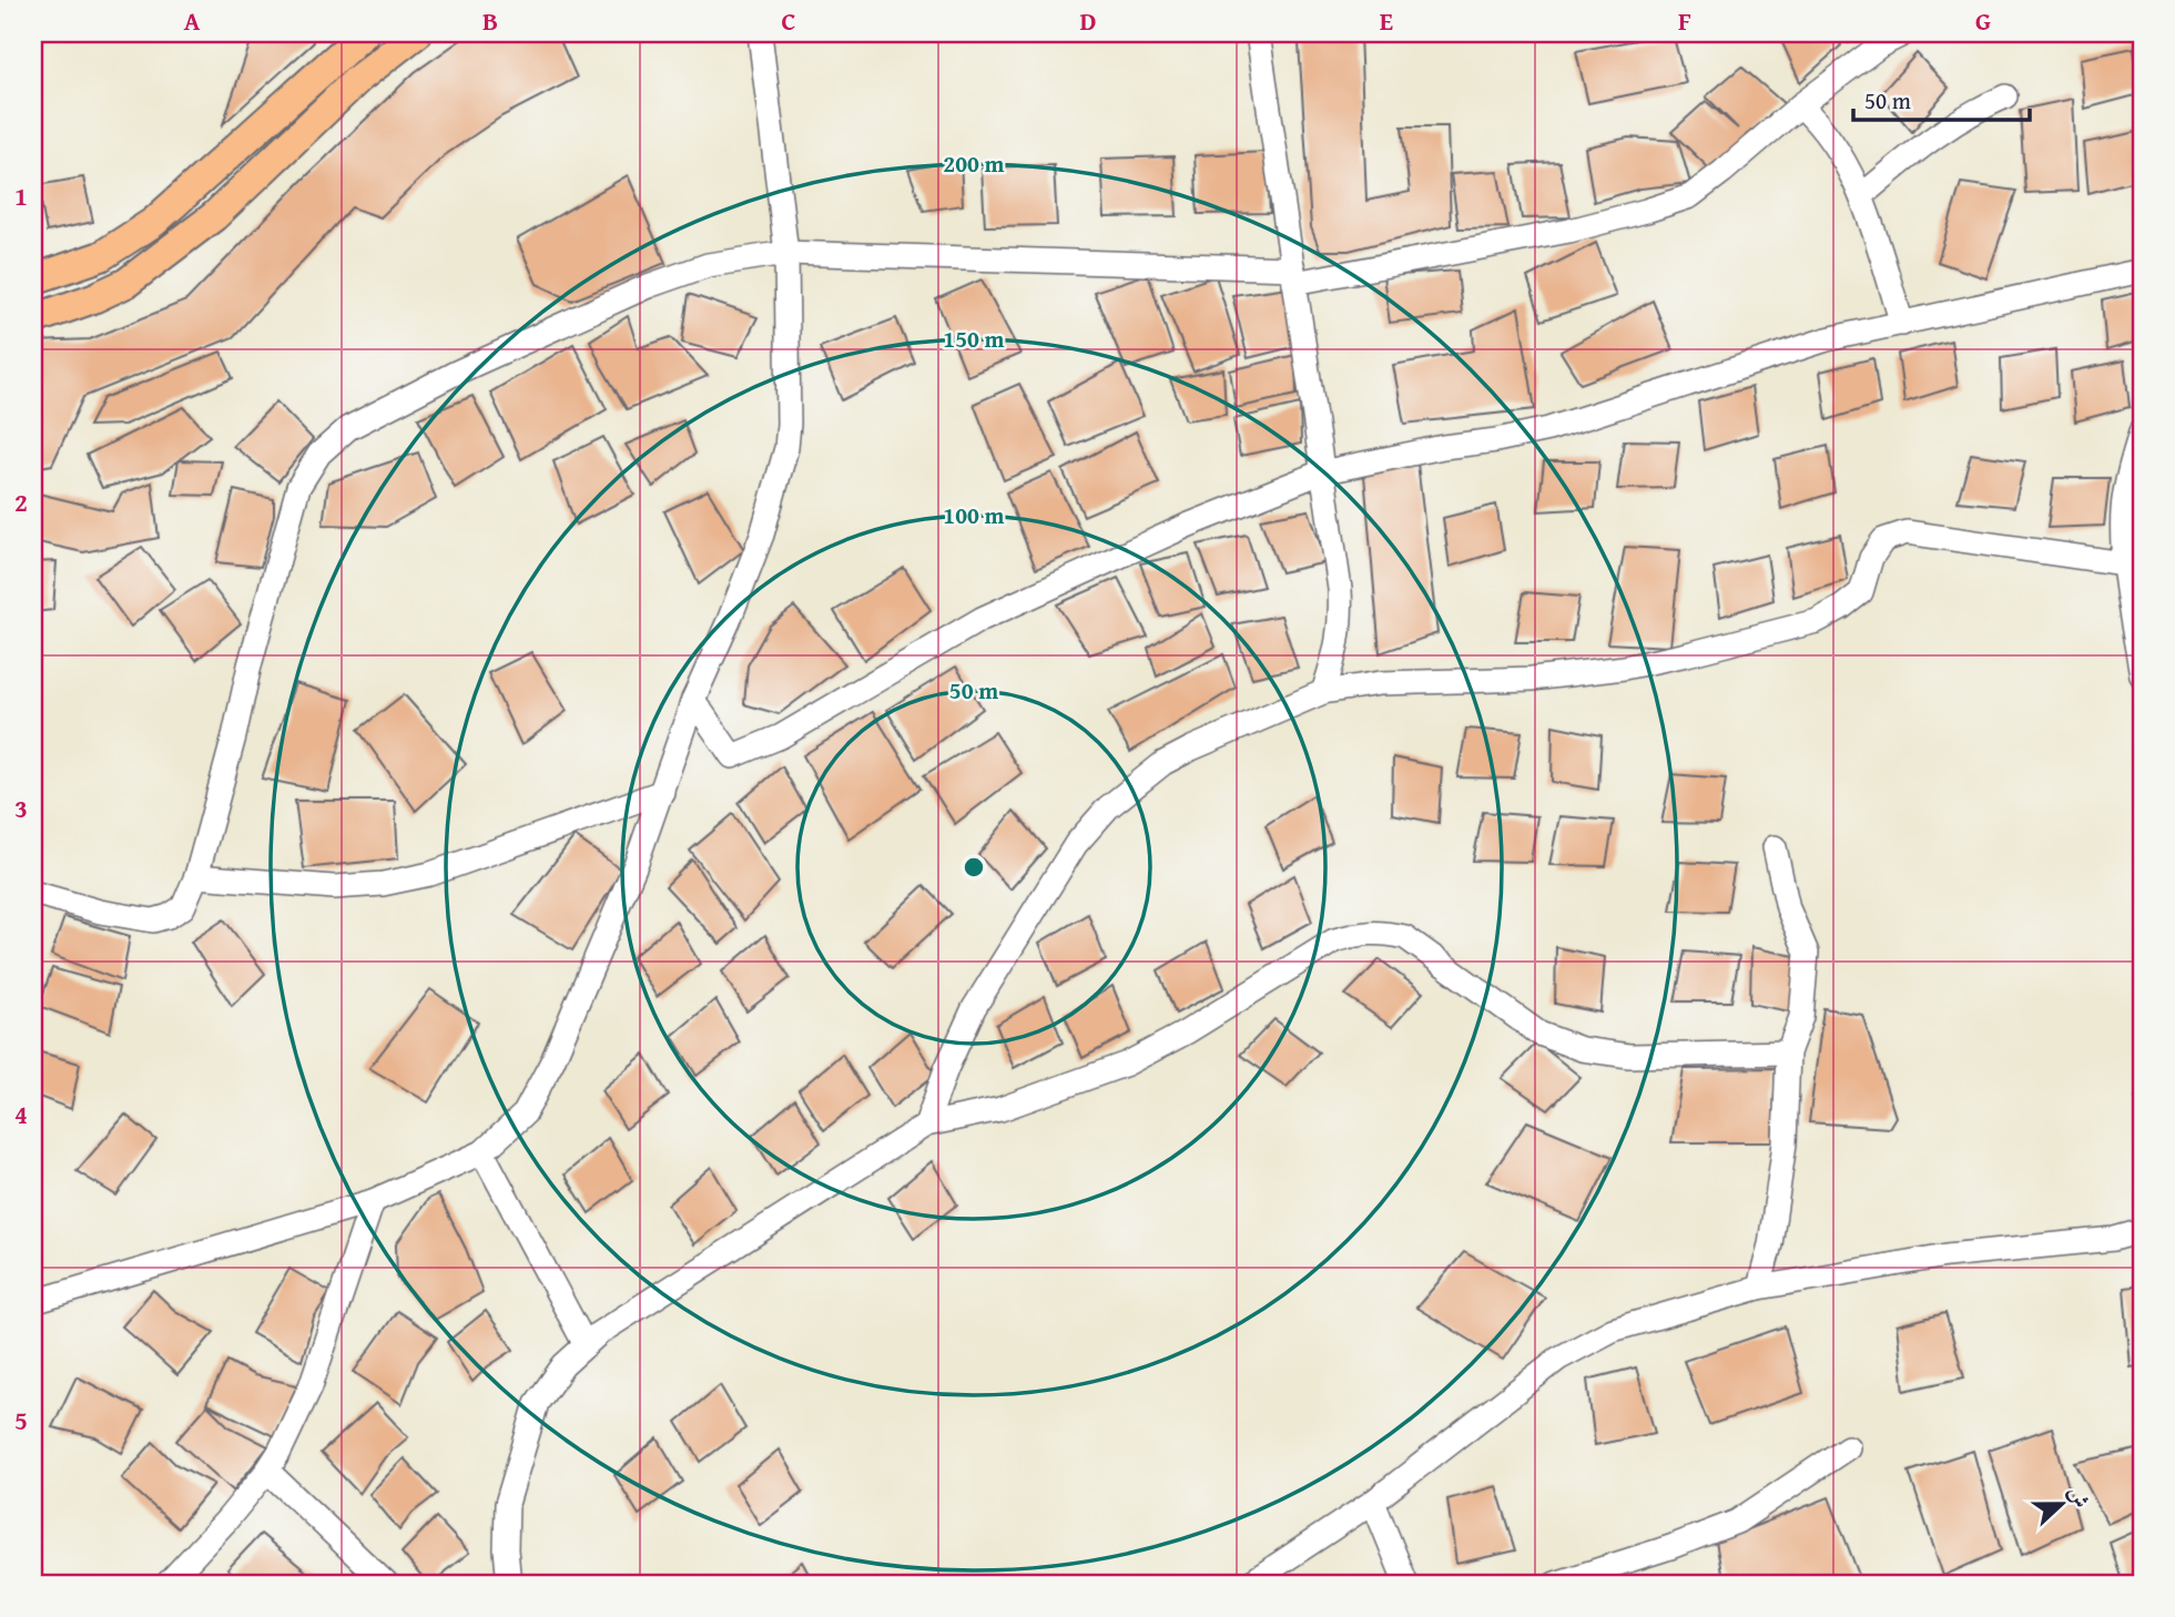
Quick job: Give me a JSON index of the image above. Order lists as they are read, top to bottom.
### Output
{
  "scale_bar": "50 m",
  "north": "right",
  "grid": {
    "columns": [
      "A",
      "B",
      "C",
      "D",
      "E",
      "F",
      "G"
    ],
    "rows": [
      "1",
      "2",
      "3",
      "4",
      "5"
    ]
  },
  "rings": [
    "200 m",
    "150 m",
    "100 m",
    "50 m"
  ]
}
